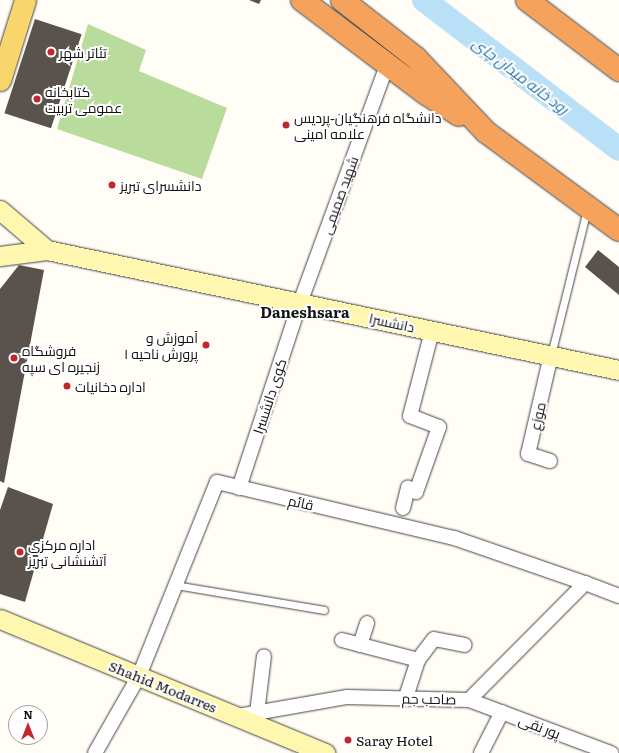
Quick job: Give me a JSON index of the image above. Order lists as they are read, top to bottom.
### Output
{
  "streets": {
    "main road": ["دانشسرا", "Shahid Modarres"],
    "street": [
      "شهید صمیمی",
      "کوی دانشسرا",
      "موزع",
      "قائم",
      "صاحب جم",
      "پور نقی"
    ]
  },
  "crossings": [
    ["شهید صمیمی", "دانشسرا"],
    ["شهید صمیمی", "کوی دانشسرا"],
    ["دانشسرا", "کوی دانشسرا"],
    ["دانشسرا", "موزع"],
    ["کوی دانشسرا", "قائم"],
    ["قائم", "Shahid Modarres"],
    ["قائم", "صاحب جم"],
    ["Shahid Modarres", "صاحب جم"],
    ["صاحب جم", "پور نقی"]
  ],
  "districts": ["Daneshsara"],
  "water": ["رود خانه میدان چای"],
  "places": [
    "تئاتر شهر",
    "کتابخانه عمومی تربیت",
    "دانشگاه فرهنگیان-پردیس علامه امینی",
    "دانشسرای تبریز",
    "آموزش و پرورش ناحیه ۱",
    "فروشگاه زنجیره ای سپه",
    "اداره دخانیات",
    "اداره مرکزی آتشنشانی تبریز",
    "Saray Hotel"
  ],
  "north": "top"
}
